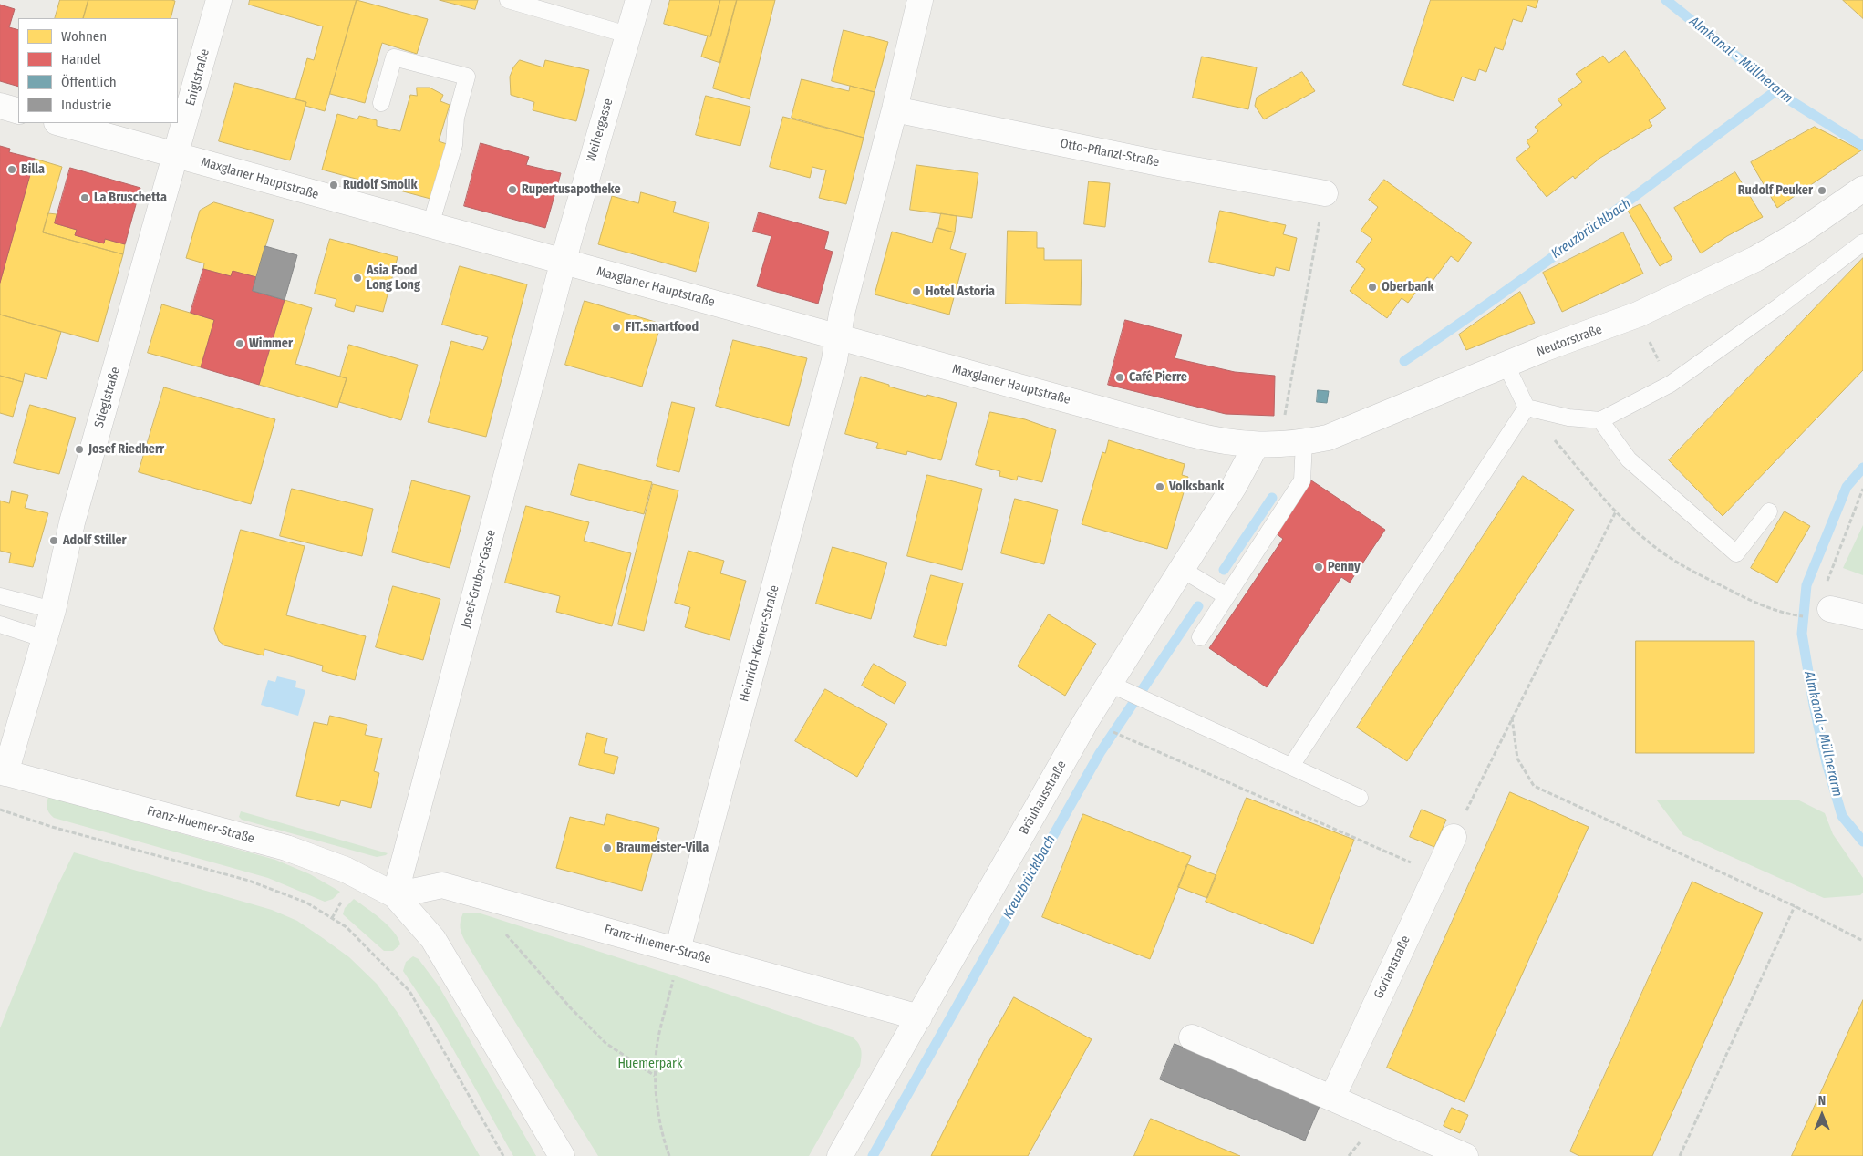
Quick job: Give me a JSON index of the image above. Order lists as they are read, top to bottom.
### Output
{
  "streets": {
    "street": [
      "Eniglstraße",
      "Weihergasse",
      "Otto-Pflanzl-Straße",
      "Maxglaner Hauptstraße",
      "Neutorstraße",
      "Stieglstraße",
      "Josef-Gruber-Gasse",
      "Heinrich-Kiener-Straße",
      "Bräuhausstraße",
      "Franz-Huemer-Straße",
      "Gorianstraße"
    ]
  },
  "crossings": [
    ["Eniglstraße", "Maxglaner Hauptstraße"],
    ["Eniglstraße", "Stieglstraße"],
    ["Weihergasse", "Maxglaner Hauptstraße"],
    ["Weihergasse", "Josef-Gruber-Gasse"],
    ["Maxglaner Hauptstraße", "Neutorstraße"],
    ["Maxglaner Hauptstraße", "Stieglstraße"],
    ["Maxglaner Hauptstraße", "Josef-Gruber-Gasse"],
    ["Maxglaner Hauptstraße", "Heinrich-Kiener-Straße"],
    ["Maxglaner Hauptstraße", "Bräuhausstraße"],
    ["Neutorstraße", "Bräuhausstraße"],
    ["Stieglstraße", "Franz-Huemer-Straße"],
    ["Josef-Gruber-Gasse", "Franz-Huemer-Straße"],
    ["Heinrich-Kiener-Straße", "Franz-Huemer-Straße"],
    ["Bräuhausstraße", "Franz-Huemer-Straße"]
  ],
  "water": ["Almkanal - Müllnerarm", "Kreuzbrücklbach"],
  "parks": ["Huemerpark"],
  "places": [
    "Billa",
    "Rudolf Smolik",
    "Rupertusapotheke",
    "Rudolf Peuker",
    "La Bruschetta",
    "Asia Food Long Long",
    "Oberbank",
    "Hotel Astoria",
    "FIT.smartfood",
    "Wimmer",
    "Café Pierre",
    "Josef Riedherr",
    "Volksbank",
    "Adolf Stiller",
    "Penny",
    "Braumeister-Villa"
  ],
  "legend": [
    "Wohnen",
    "Handel",
    "Öffentlich",
    "Industrie"
  ],
  "north": "top"
}
